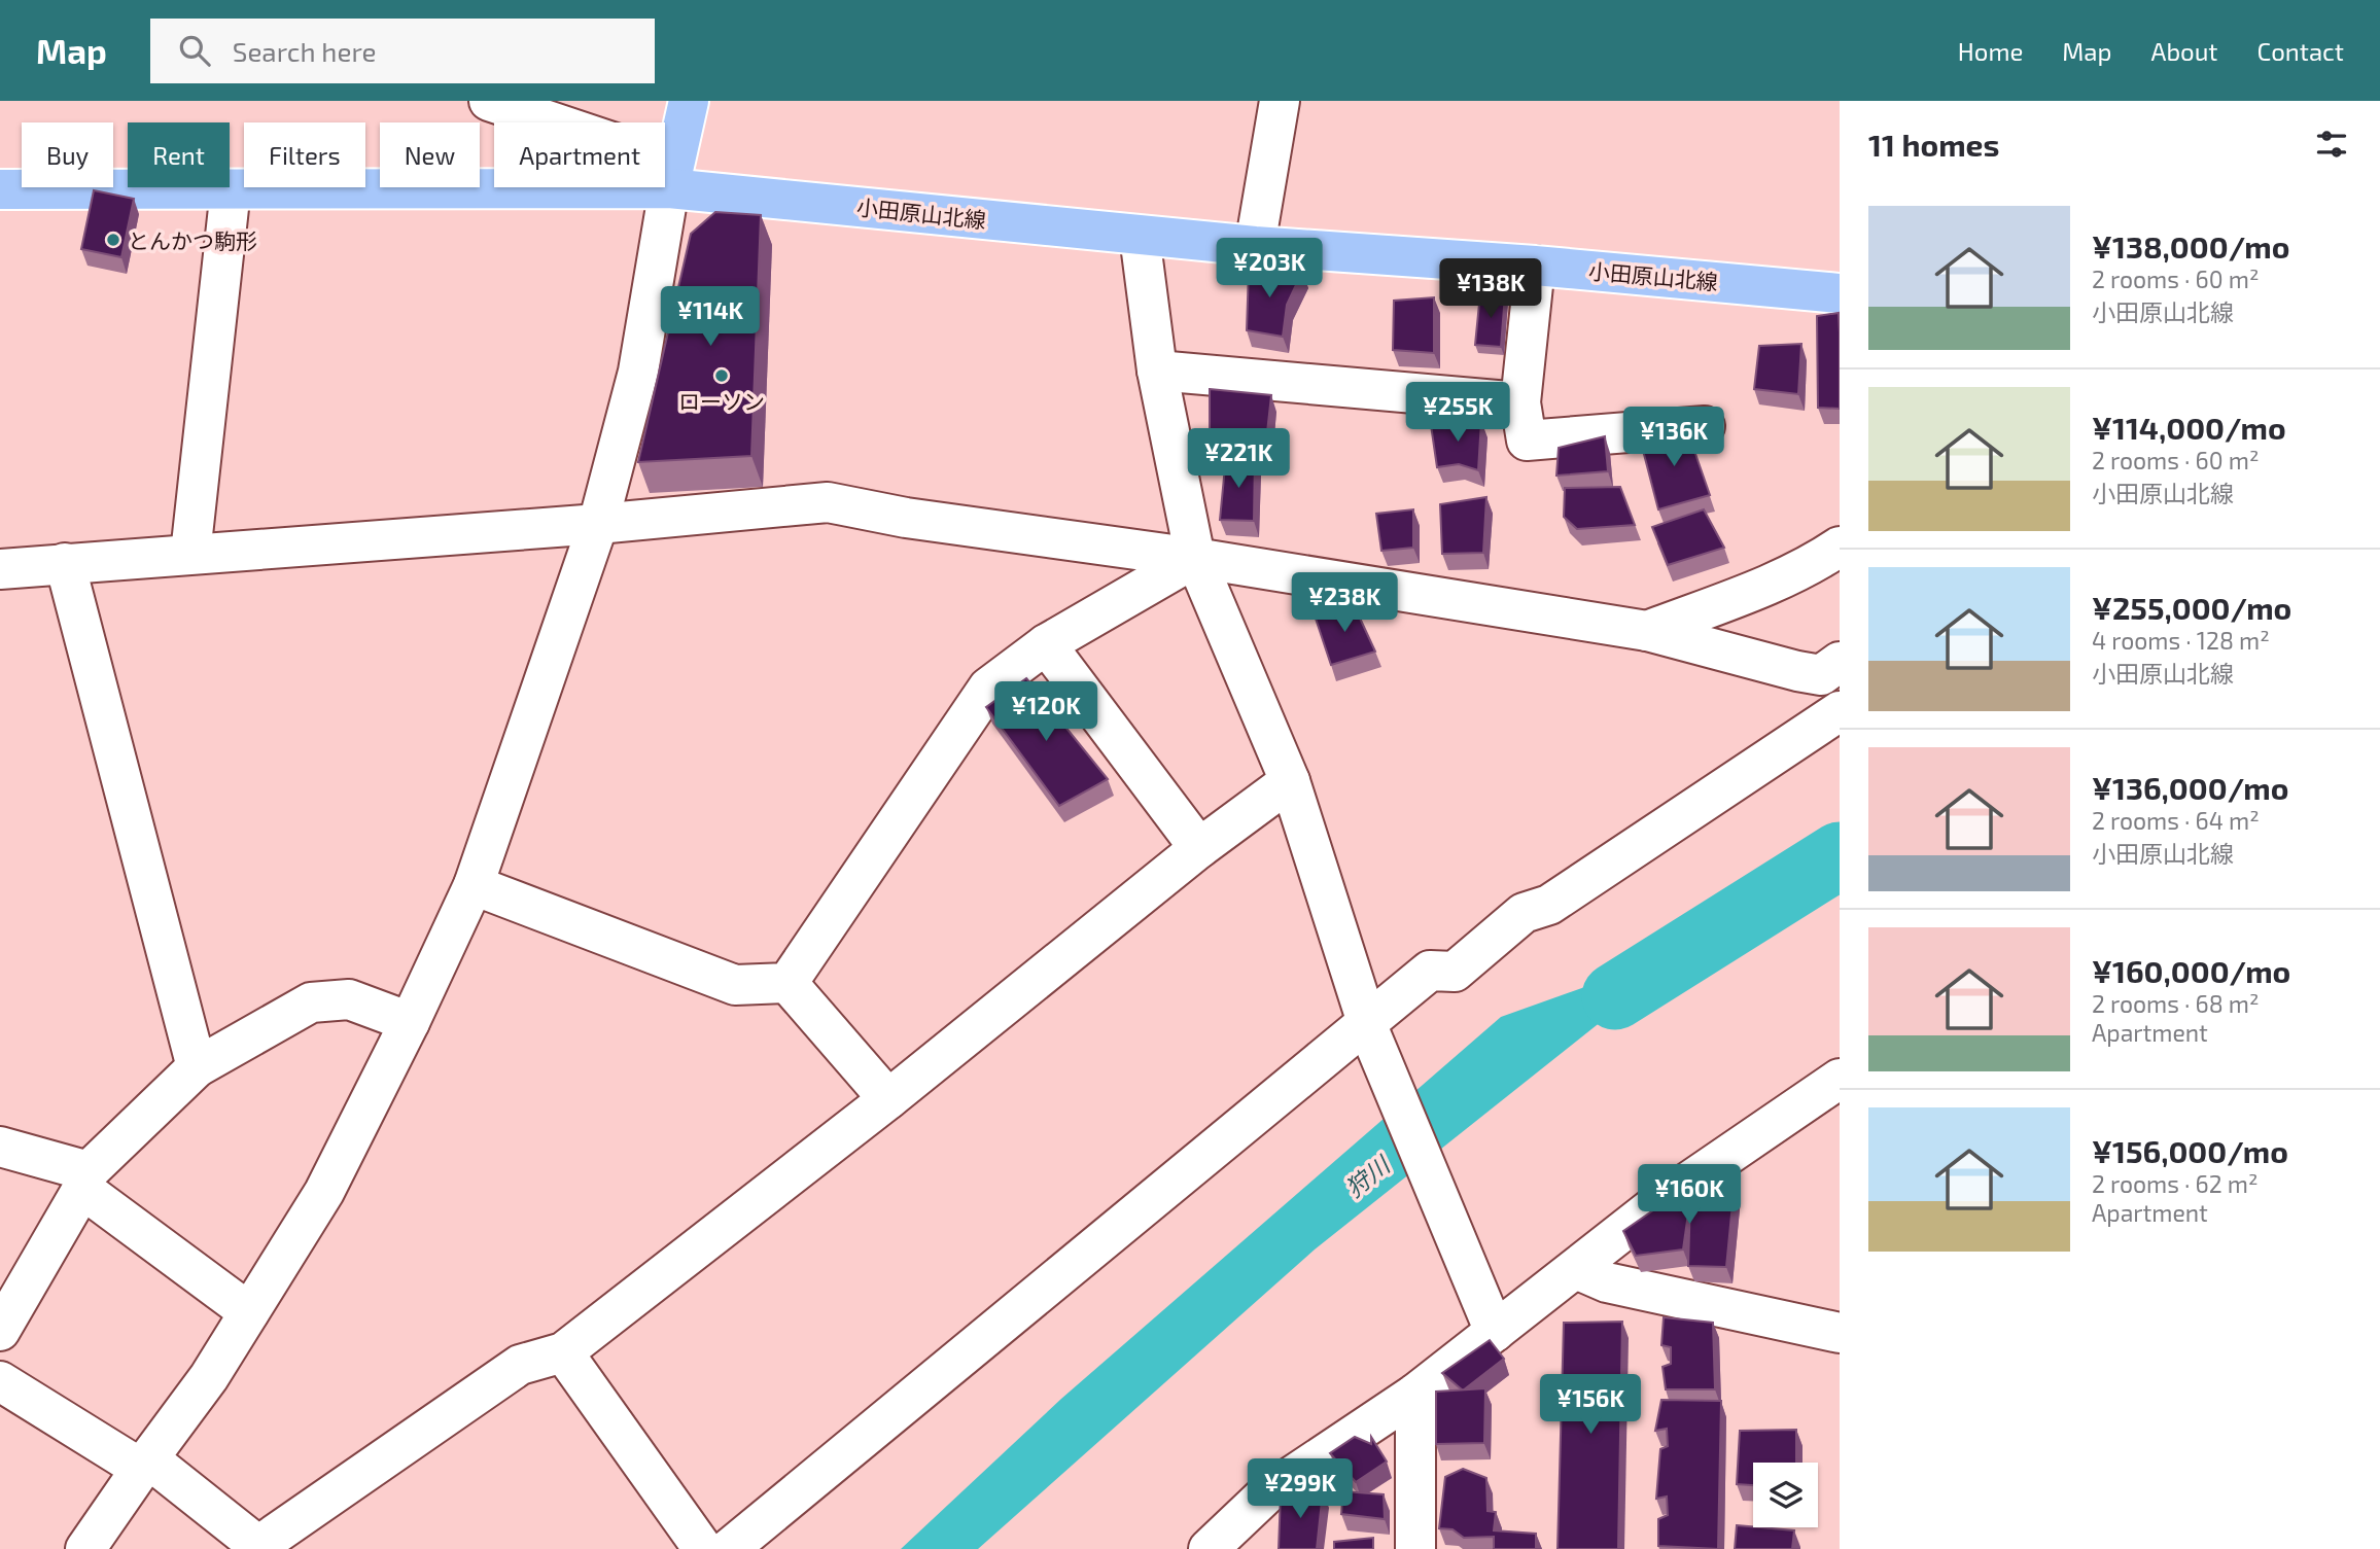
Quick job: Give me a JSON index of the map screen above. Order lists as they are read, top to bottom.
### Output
{
  "streets": {
    "main road": ["小田原山北線"]
  },
  "water": ["狩川"],
  "places": ["とんかつ駒形", "ローソン"],
  "page": {
    "header": "Map",
    "search": "Search here",
    "nav": [
      "Home",
      "Map",
      "About",
      "Contact"
    ],
    "heading": "11 homes",
    "chip": [
      "Buy",
      "Rent",
      "Filters",
      "New",
      "Apartment"
    ],
    "list": [
      {
        "name": "¥138,000/mo",
        "note": "2 rooms · 60 m² · 小田原山北線"
      },
      {
        "name": "¥114,000/mo",
        "note": "2 rooms · 60 m² · 小田原山北線"
      },
      {
        "name": "¥255,000/mo",
        "note": "4 rooms · 128 m² · 小田原山北線"
      },
      {
        "name": "¥136,000/mo",
        "note": "2 rooms · 64 m² · 小田原山北線"
      },
      {
        "name": "¥160,000/mo",
        "note": "2 rooms · 68 m² · Apartment"
      },
      {
        "name": "¥156,000/mo",
        "note": "2 rooms · 62 m² · Apartment"
      }
    ],
    "price": [
      "¥203K",
      "¥138K",
      "¥114K",
      "¥255K",
      "¥136K",
      "¥221K",
      "¥238K",
      "¥120K",
      "¥160K",
      "¥156K",
      "¥299K"
    ]
  }
}
